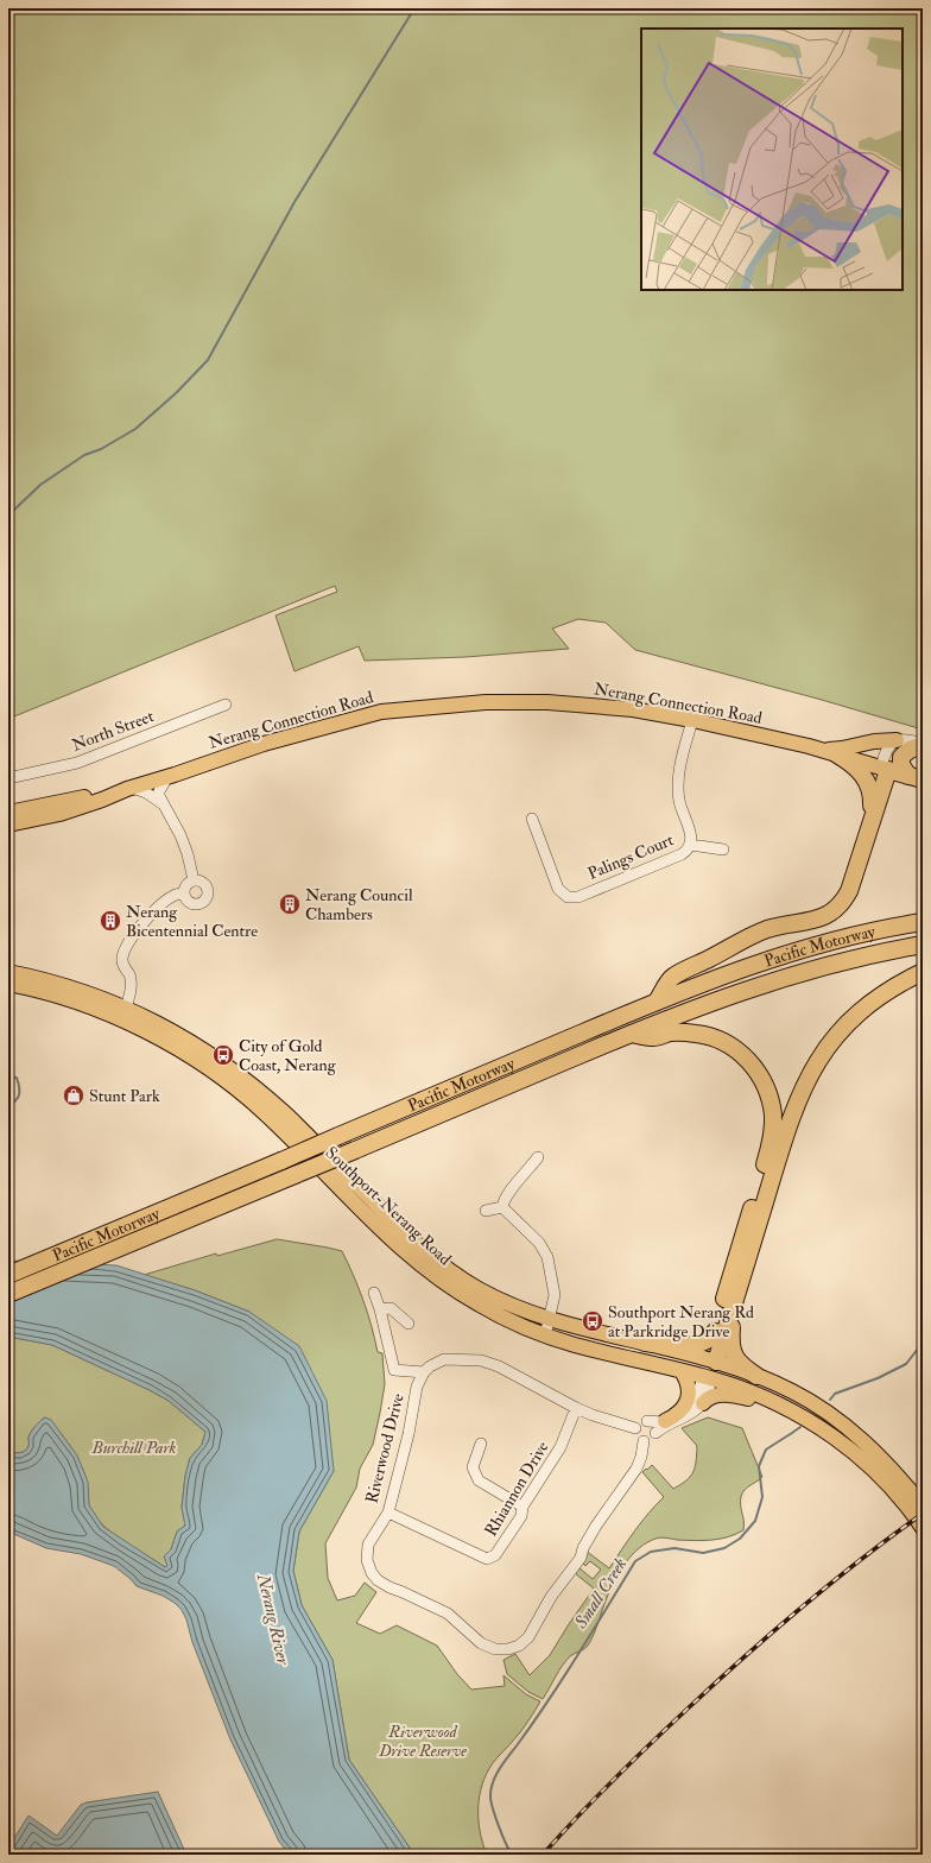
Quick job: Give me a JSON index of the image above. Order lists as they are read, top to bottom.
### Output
{
  "streets": {
    "highway": ["Pacific Motorway"],
    "main road": ["Nerang Connection Road", "Southport-Nerang Road"],
    "street": [
      "North Street",
      "Palings Court",
      "Riverwood Drive",
      "Rhiannon Drive"
    ]
  },
  "crossings": [
    ["Nerang Connection Road", "Palings Court"],
    ["Riverwood Drive", "Rhiannon Drive"]
  ],
  "water": ["Small Creek", "Nerang River"],
  "parks": ["Burchill Park", "Riverwood Drive Reserve"],
  "places": {
    "building": ["Nerang Council Chambers", "Nerang Bicentennial Centre"],
    "bus stop": ["City of Gold Coast, Nerang", "Southport Nerang Rd at Parkridge Drive"],
    "shop": ["Stunt Park"]
  }
}
